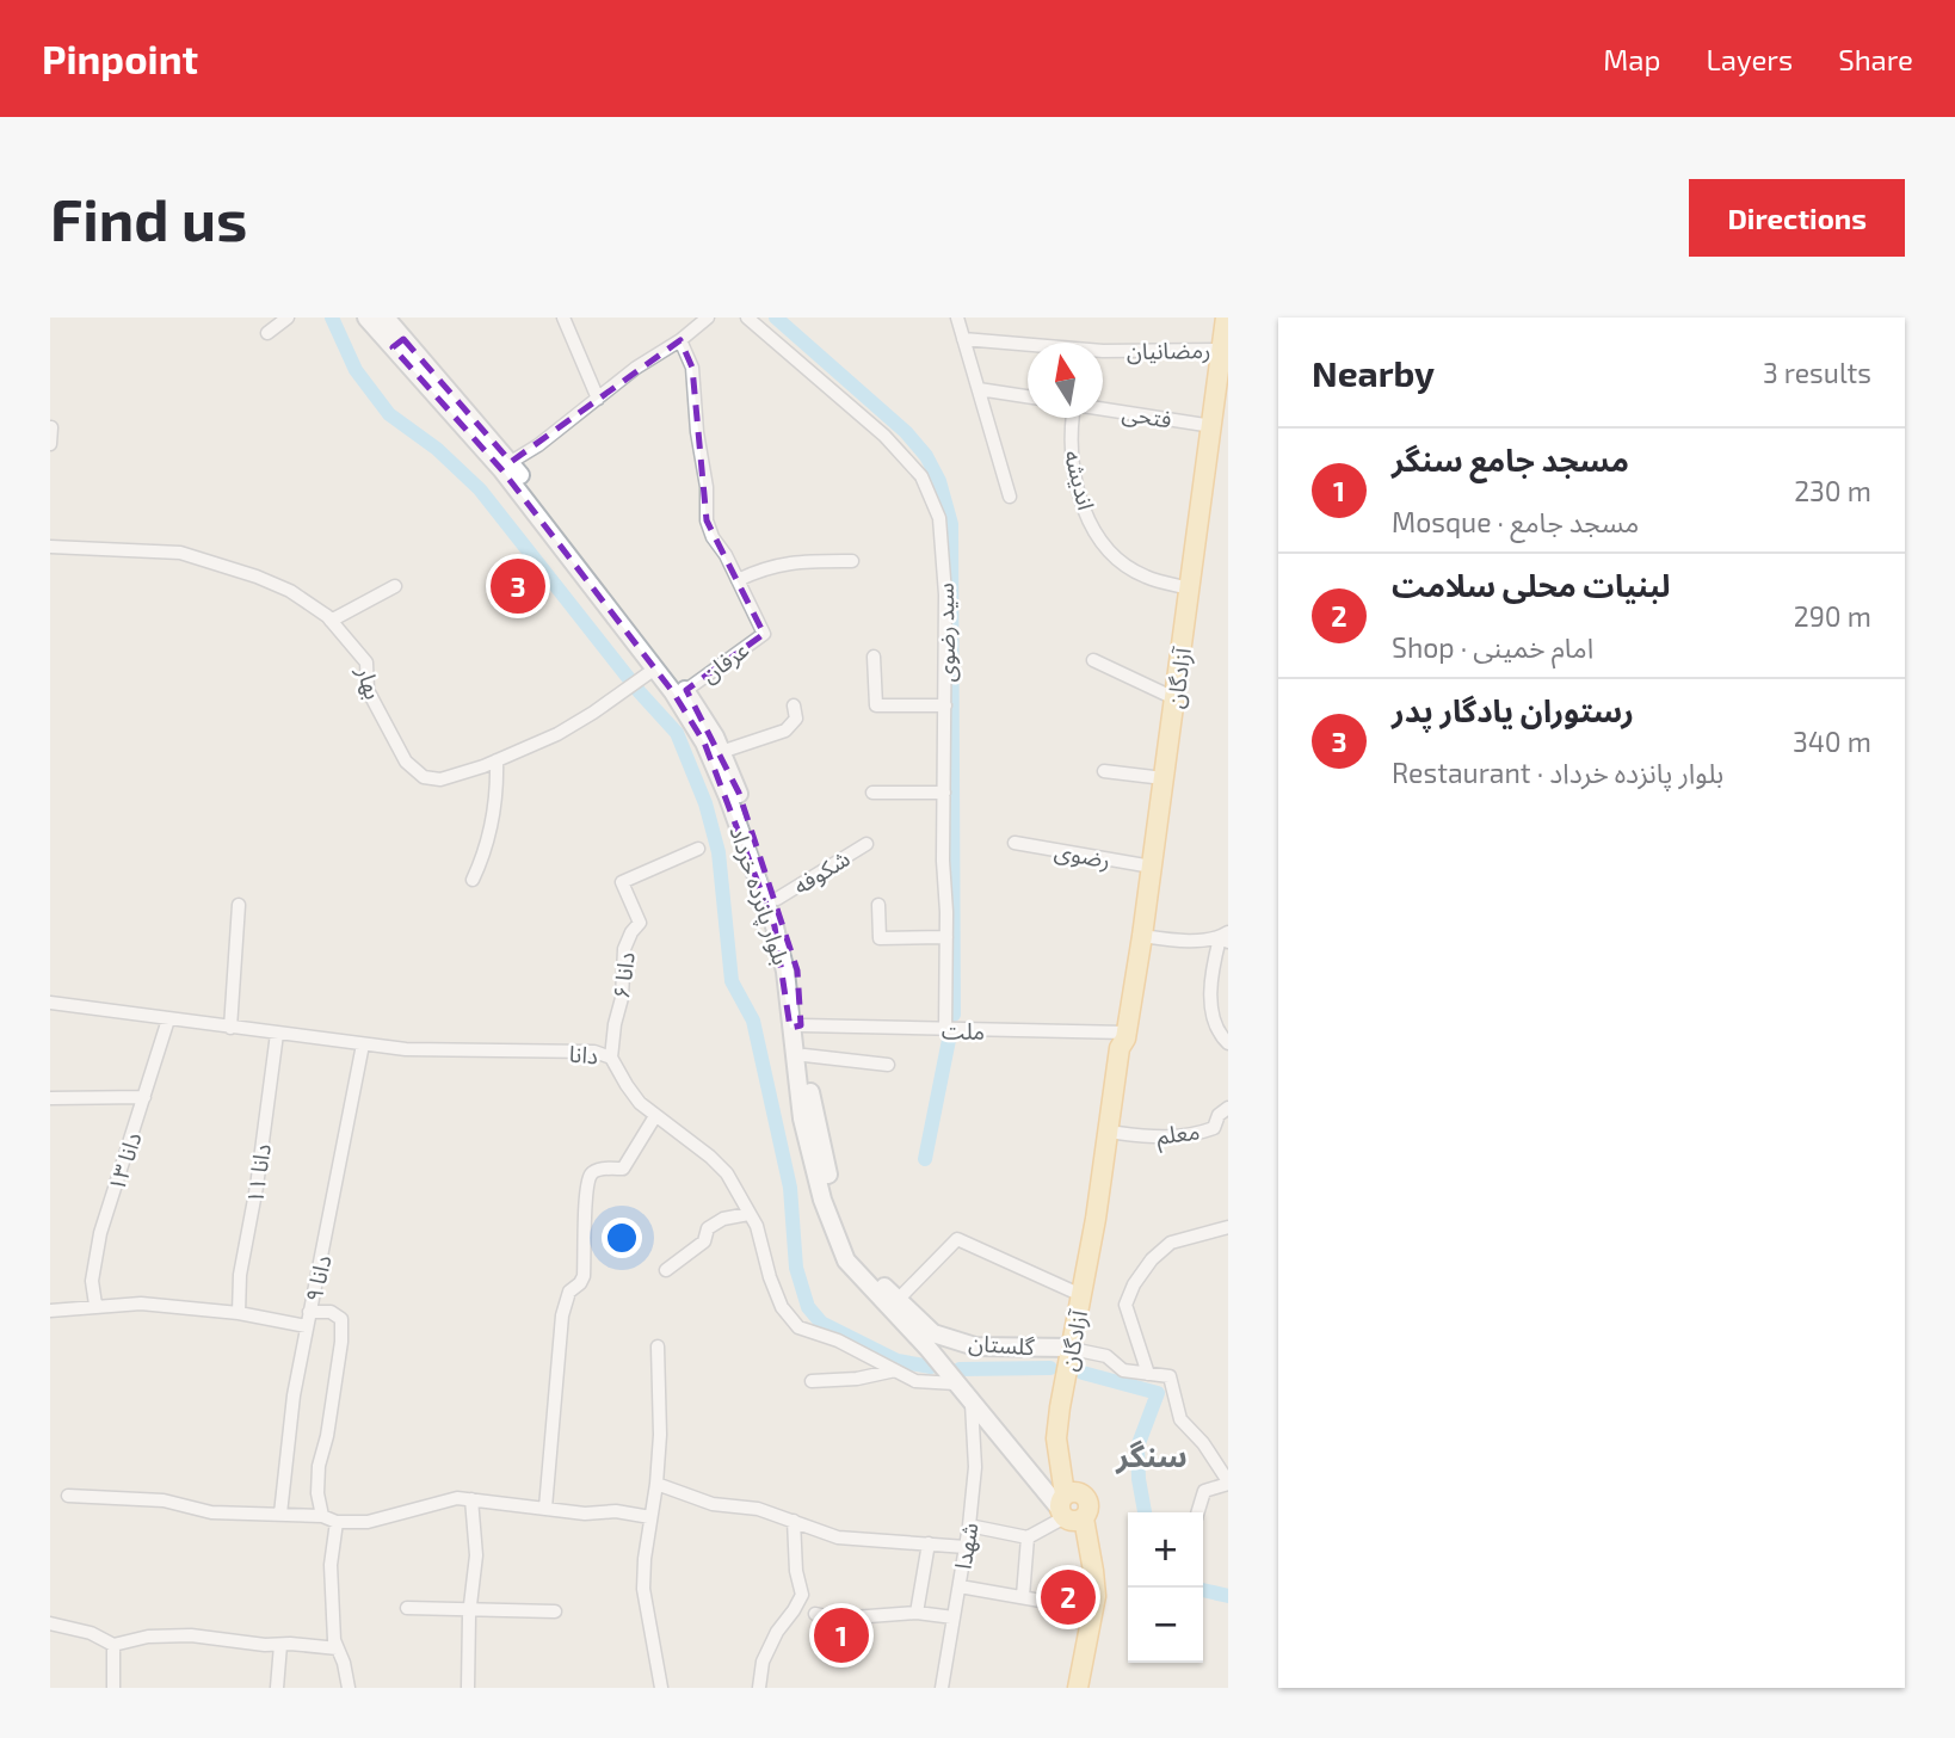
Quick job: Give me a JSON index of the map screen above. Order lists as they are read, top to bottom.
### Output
{
  "streets": {
    "main road": ["آزادگان", "بلوار پانزده خرداد", "گلستان"],
    "street": [
      "رمضانیان",
      "فتحی",
      "اندیشه",
      "سید رضوی",
      "عرفان",
      "بهار",
      "رضوی",
      "شکوفه",
      "دانا ۶",
      "ملت",
      "دانا",
      "معلم",
      "دانا ۱۳",
      "دانا ۱۱",
      "دانا ۹",
      "شهدا"
    ]
  },
  "crossings": [
    ["رمضانیان", "آزادگان"],
    ["فتحی", "آزادگان"],
    ["اندیشه", "آزادگان"],
    ["سید رضوی", "ملت"],
    ["عرفان", "بلوار پانزده خرداد"],
    ["آزادگان", "رضوی"],
    ["آزادگان", "بلوار پانزده خرداد"],
    ["آزادگان", "ملت"],
    ["آزادگان", "معلم"],
    ["آزادگان", "گلستان"],
    ["بهار", "بلوار پانزده خرداد"],
    ["شکوفه", "بلوار پانزده خرداد"],
    ["بلوار پانزده خرداد", "ملت"],
    ["بلوار پانزده خرداد", "دانا"],
    ["بلوار پانزده خرداد", "گلستان"],
    ["بلوار پانزده خرداد", "شهدا"],
    ["دانا ۶", "دانا"],
    ["دانا", "دانا ۱۳"],
    ["دانا", "دانا ۱۱"],
    ["دانا", "دانا ۹"]
  ],
  "districts": ["سنگر"],
  "north": "top",
  "page": {
    "header": "Pinpoint",
    "nav": ["Map", "Layers", "Share"],
    "buttons": "Directions",
    "title": "Find us",
    "heading": ["Nearby", "3 results"],
    "list": [
      {
        "mark": "1",
        "name": "مسجد جامع سنگر",
        "note": "Mosque · مسجد جامع",
        "value": "230 m"
      },
      {
        "mark": "2",
        "name": "لبنیات محلی سلامت",
        "note": "Shop · امام خمینی",
        "value": "290 m"
      },
      {
        "mark": "3",
        "name": "رستوران یادگار پدر",
        "note": "Restaurant · بلوار پانزده خرداد",
        "value": "340 m"
      }
    ],
    "pins": ["3", "2", "1"],
    "map_buttons": ["+", "−"]
  }
}
